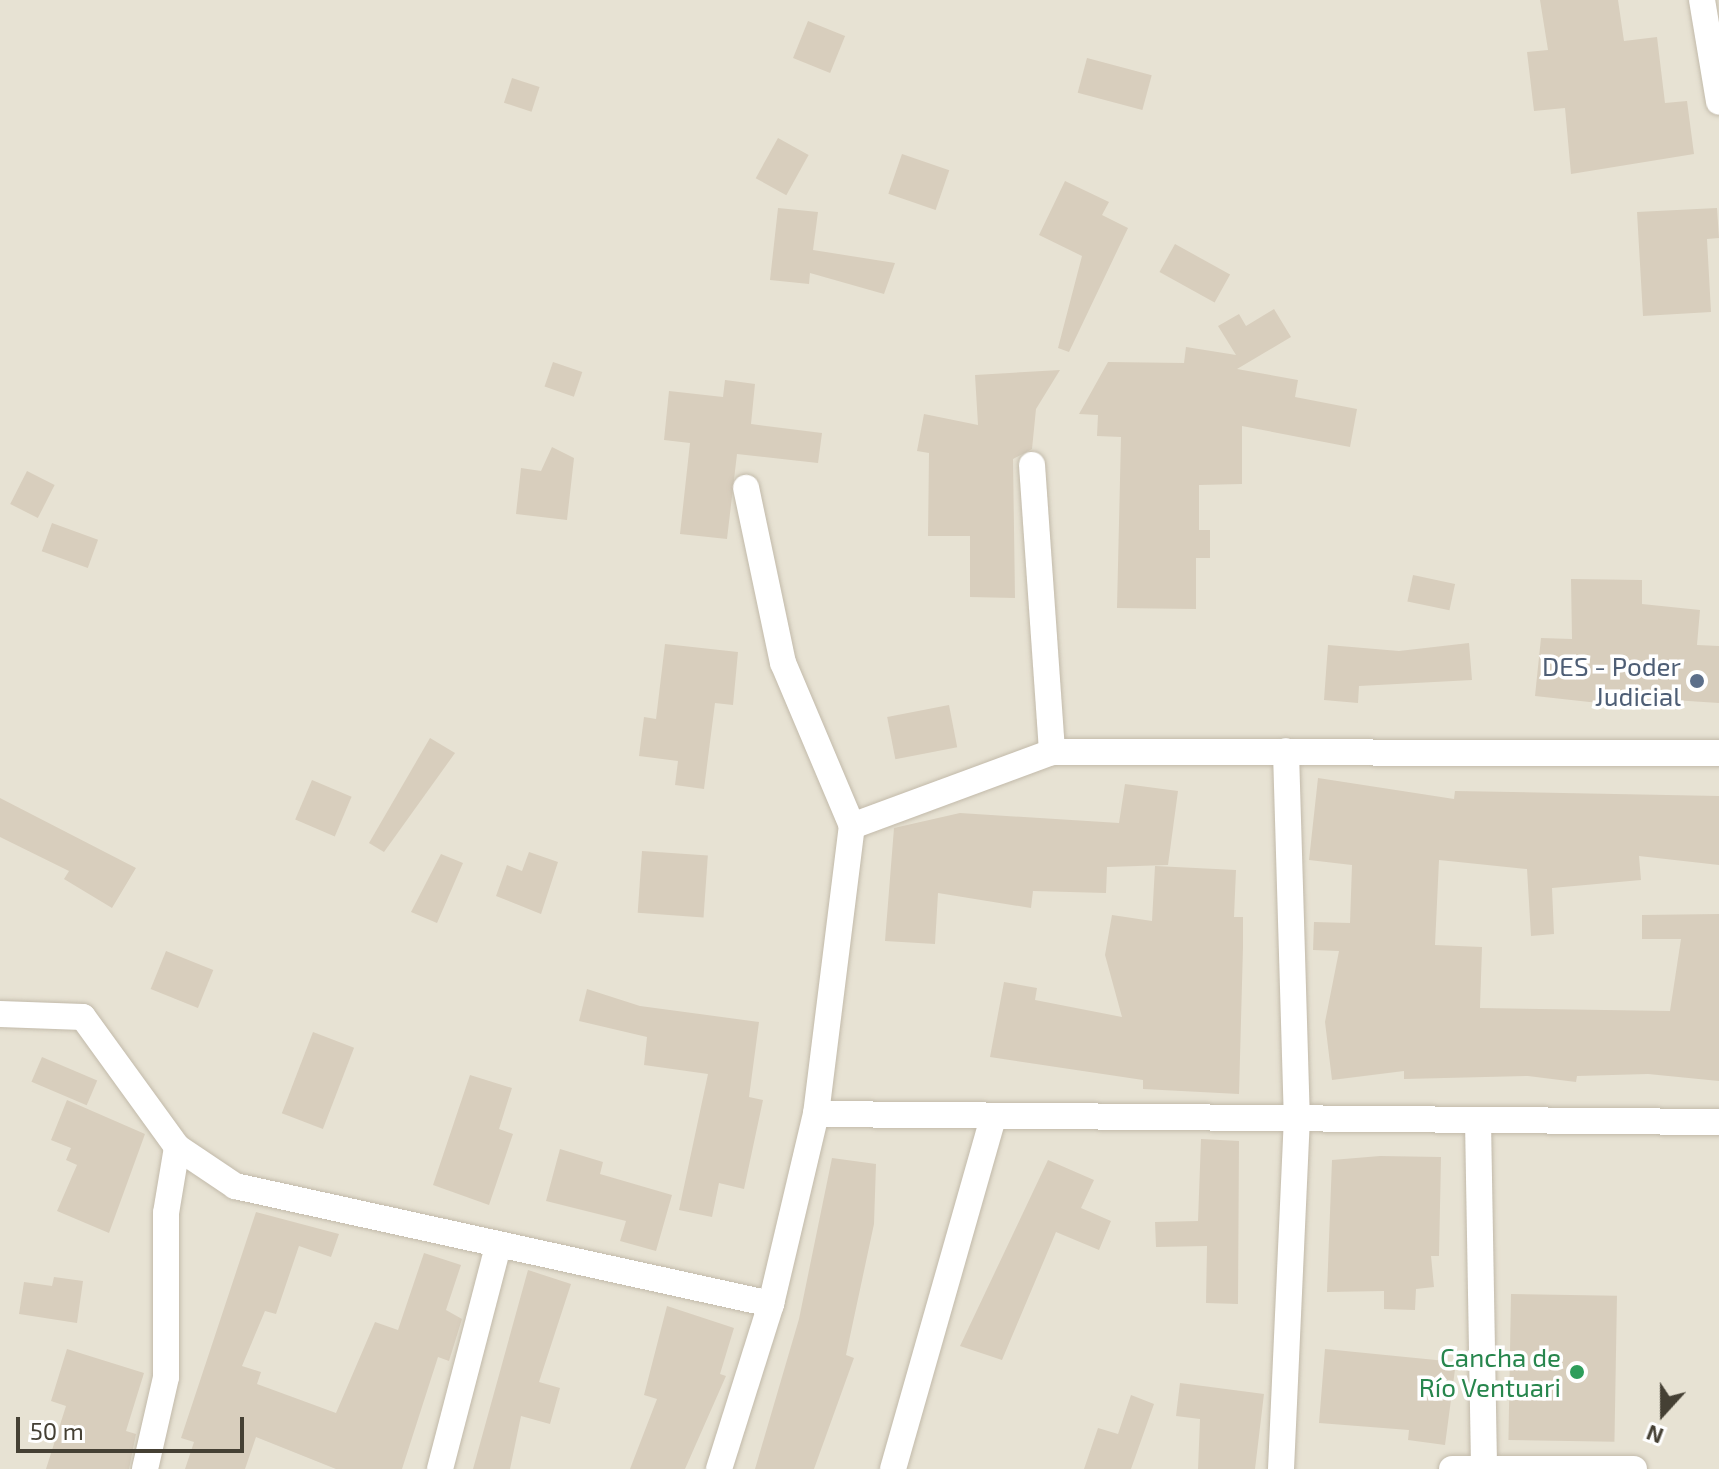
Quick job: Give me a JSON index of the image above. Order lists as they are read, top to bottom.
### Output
{
  "places": ["DES - Poder Judicial", "Cancha de Río Ventuari"],
  "scale_bar": "50 m",
  "north": "bottom"
}
